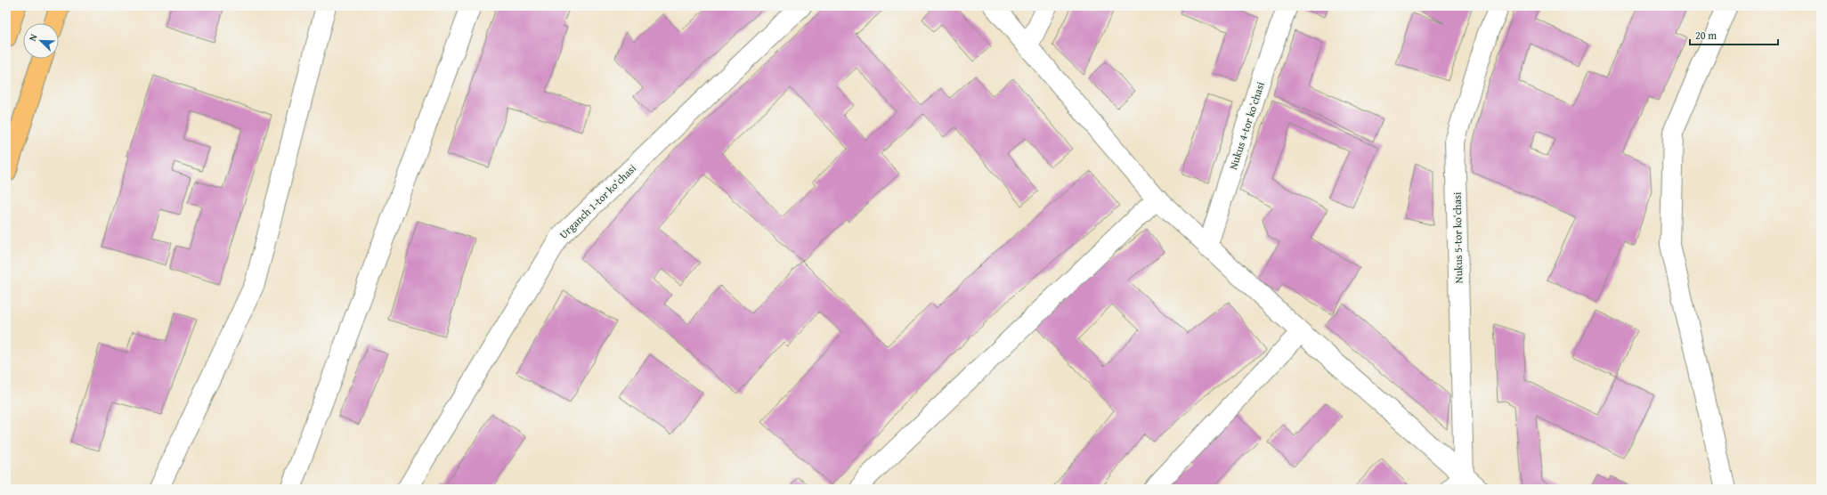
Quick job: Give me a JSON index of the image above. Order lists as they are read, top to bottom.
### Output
{
  "streets": {
    "street": ["Nukus 4-tor koʻchasi", "Urganch 1-tor koʻchasi", "Nukus 5-tor koʻchasi"]
  },
  "scale_bar": "20 m",
  "north": "top left"
}
